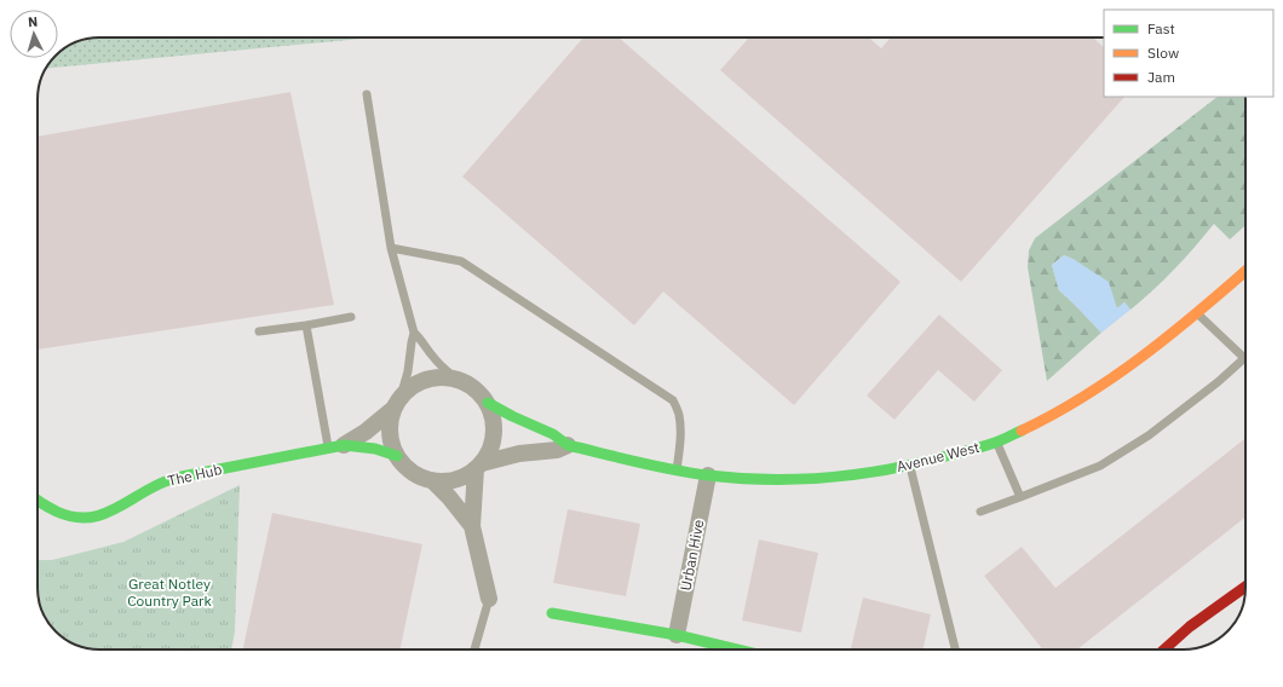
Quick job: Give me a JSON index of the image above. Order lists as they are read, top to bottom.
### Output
{
  "streets": {
    "main road": ["Avenue West", "The Hub"],
    "street": ["Urban Hive"]
  },
  "crossings": [
    ["Avenue West", "The Hub"],
    ["Avenue West", "Urban Hive"]
  ],
  "parks": ["Great Notley Country Park"],
  "legend": ["Fast", "Slow", "Jam"],
  "north": "top"
}
